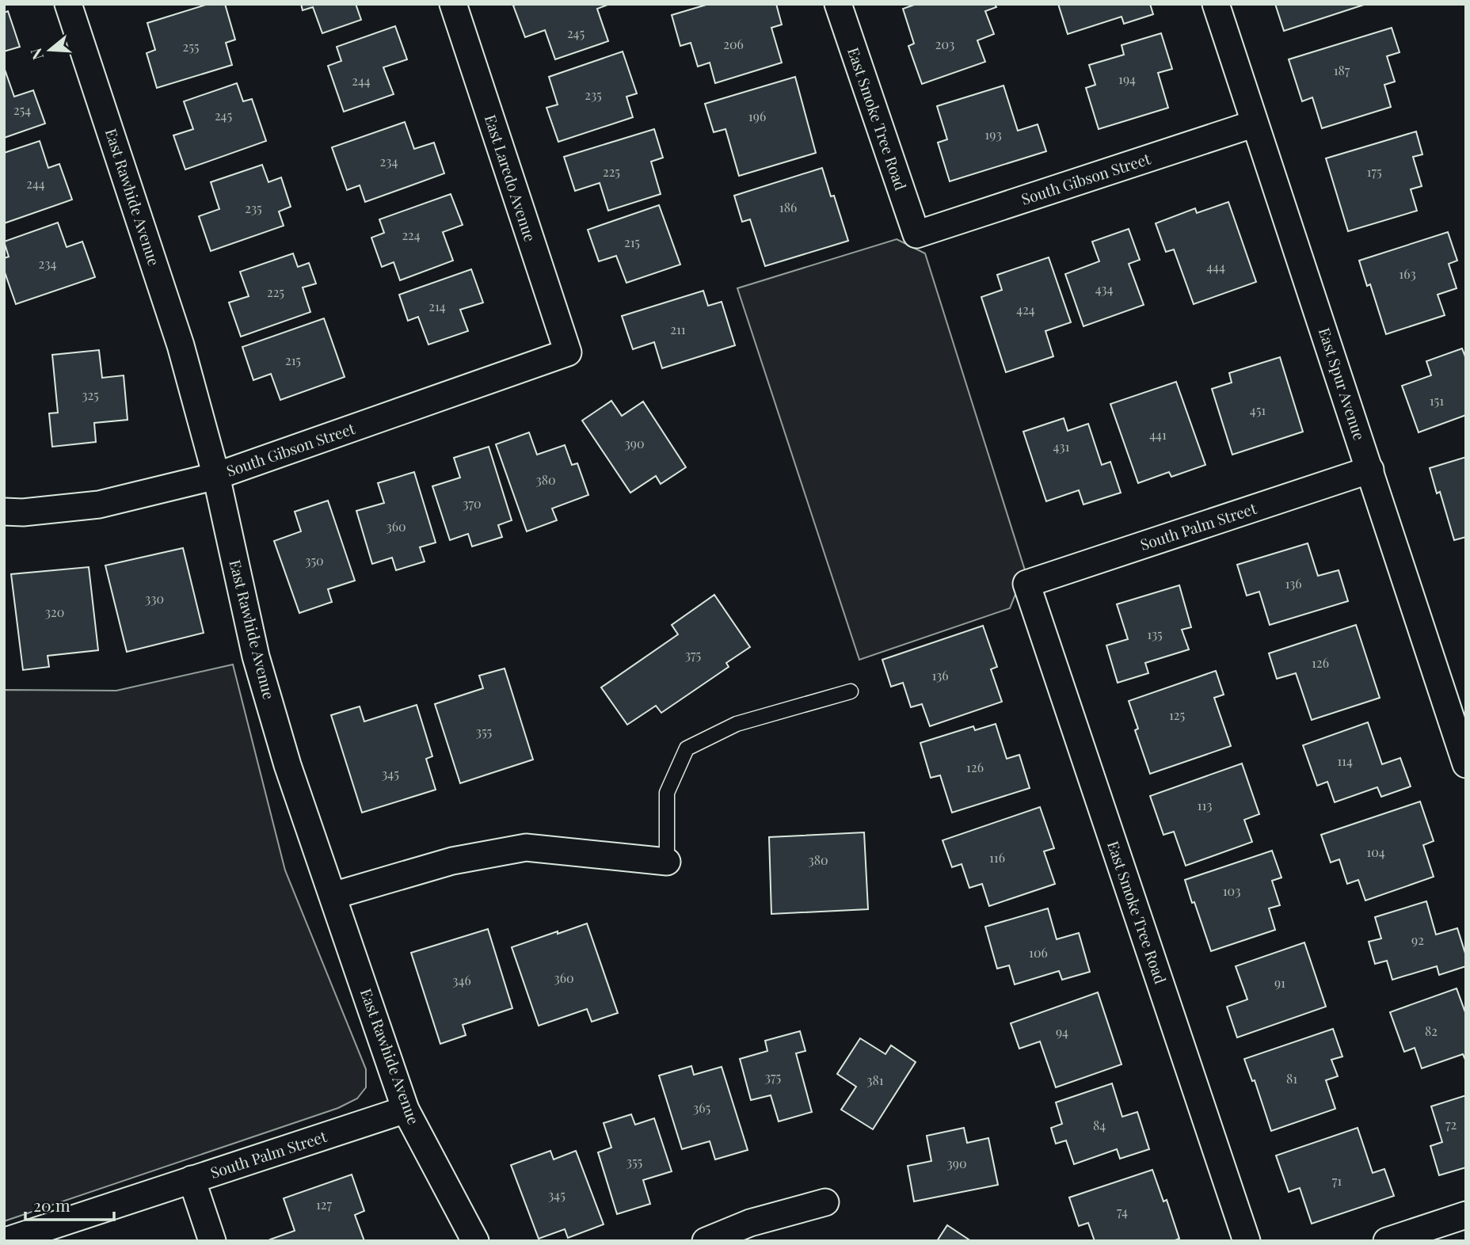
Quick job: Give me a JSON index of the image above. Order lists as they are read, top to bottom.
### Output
{
  "streets": {
    "street": [
      "East Smoke Tree Road",
      "East Laredo Avenue",
      "South Gibson Street",
      "East Rawhide Avenue",
      "East Spur Avenue",
      "South Palm Street"
    ]
  },
  "crossings": [
    ["East Smoke Tree Road", "South Gibson Street"],
    ["East Smoke Tree Road", "South Palm Street"],
    ["East Laredo Avenue", "South Gibson Street"],
    ["South Gibson Street", "East Rawhide Avenue"],
    ["South Gibson Street", "East Spur Avenue"],
    ["East Rawhide Avenue", "South Palm Street"],
    ["East Spur Avenue", "South Palm Street"]
  ],
  "house_numbers": [
    "245",
    "206",
    "203",
    "255",
    "187",
    "194",
    "244",
    "235",
    "254",
    "245",
    "196",
    "193",
    "234",
    "225",
    "175",
    "244",
    "186",
    "235",
    "224",
    "215",
    "234",
    "444",
    "163",
    "434",
    "225",
    "214",
    "424",
    "211",
    "215",
    "325",
    "151",
    "451",
    "441",
    "390",
    "431",
    "380",
    "370",
    "360",
    "350",
    "136",
    "330",
    "320",
    "135",
    "375",
    "126",
    "136",
    "125",
    "355",
    "114",
    "126",
    "345",
    "113",
    "104",
    "116",
    "380",
    "103",
    "92",
    "106",
    "360",
    "346",
    "91",
    "82",
    "94",
    "375",
    "81",
    "381",
    "365",
    "72",
    "84",
    "355",
    "390",
    "71",
    "345",
    "127",
    "74"
  ],
  "scale_bar": "20 m",
  "north": "left"
}
